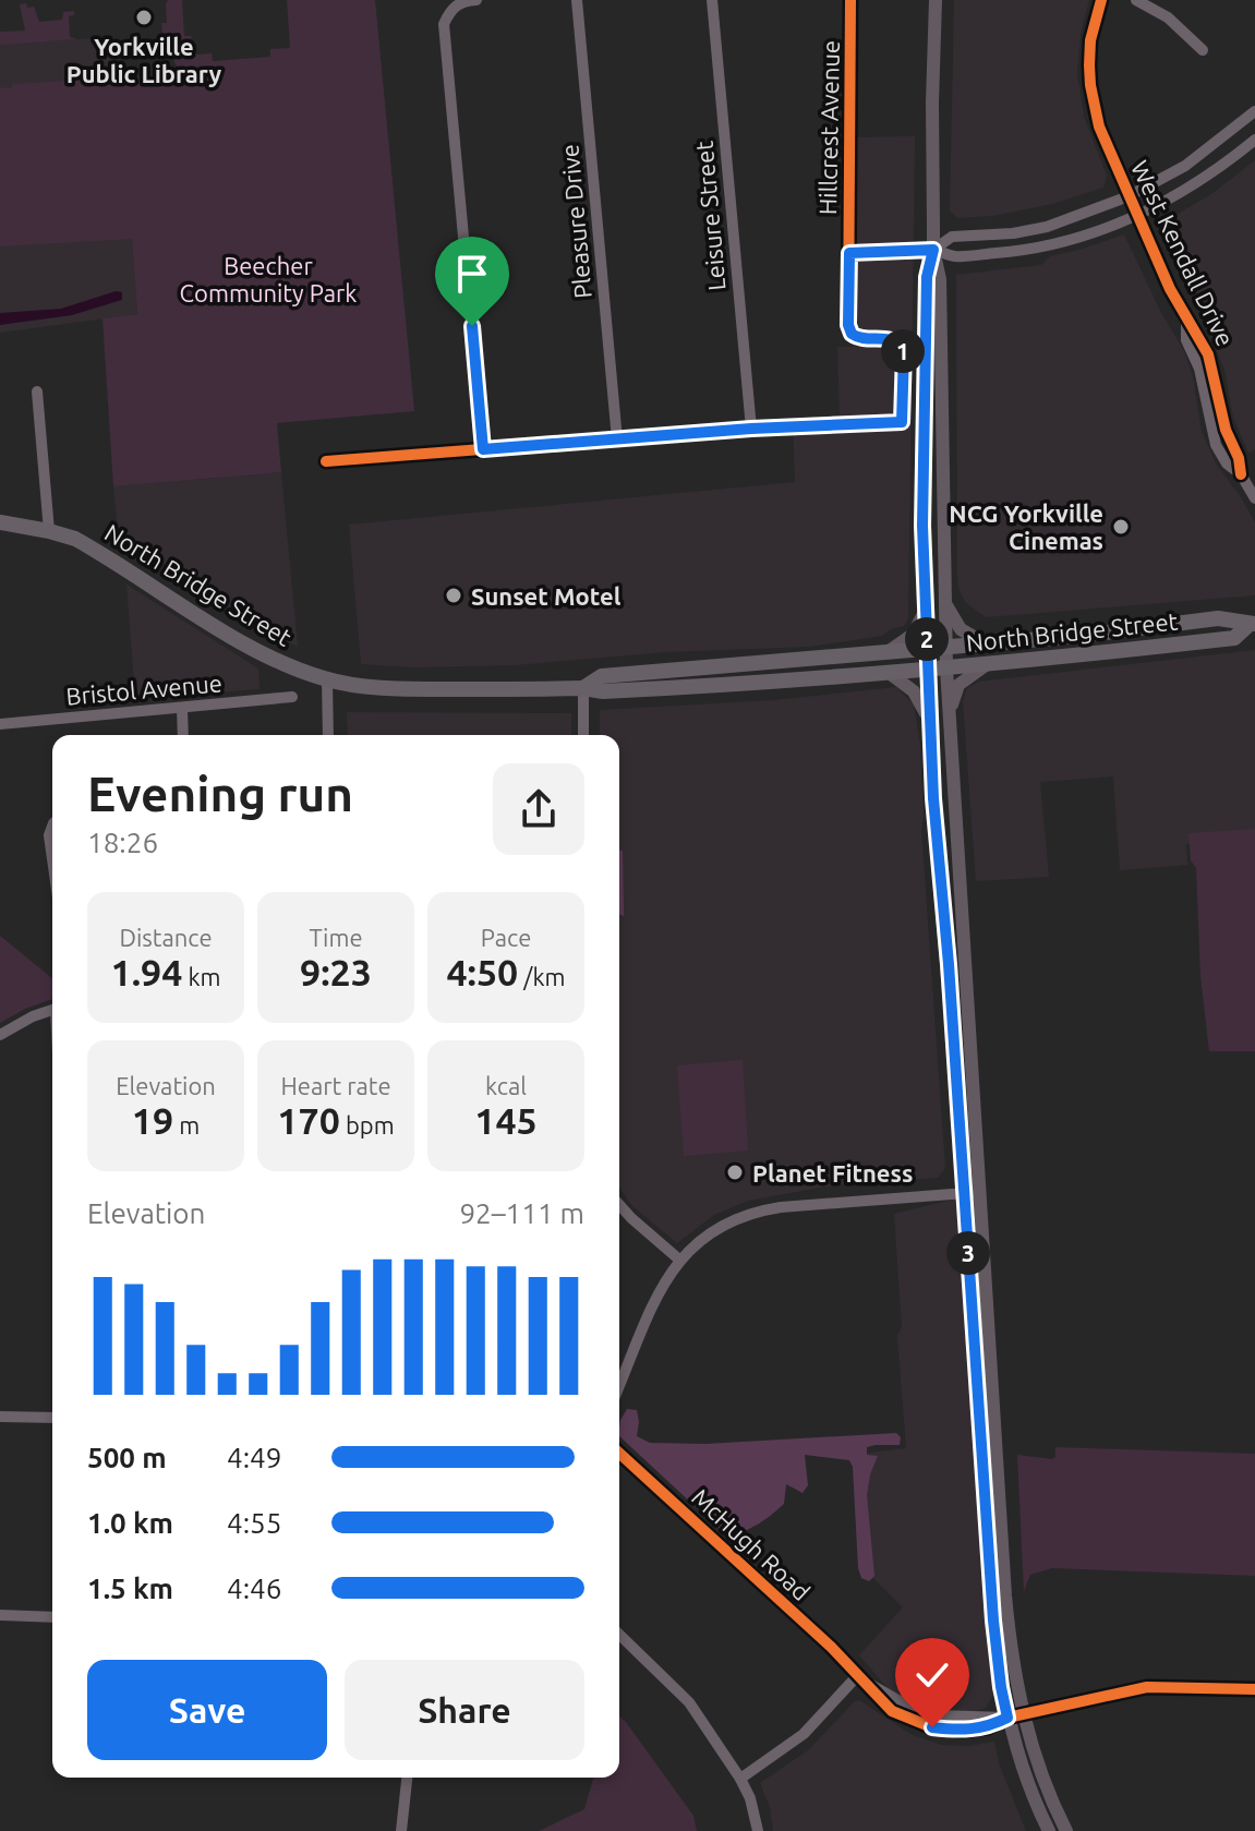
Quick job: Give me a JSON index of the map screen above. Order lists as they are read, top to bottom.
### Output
{
  "streets": {
    "highway": ["North Bridge Street"],
    "street": [
      "Hillcrest Avenue",
      "Leisure Street",
      "Pleasure Drive",
      "West Kendall Drive",
      "Bristol Avenue",
      "McHugh Road"
    ]
  },
  "crossings": [
    ["Hillcrest Avenue", "Leisure Street"]
  ],
  "parks": ["Beecher Community Park"],
  "places": [
    "Yorkville Public Library",
    "NCG Yorkville Cinemas",
    "Sunset Motel",
    "Planet Fitness"
  ],
  "page": {
    "pins": ["1", "2", "3"],
    "heading": ["Evening run", "18:26"],
    "stats": [
      ["Distance", "1.94 km"],
      ["Time", "9:23"],
      ["Pace", "4:50 /km"],
      ["Elevation", "19 m"],
      ["Heart rate", "170 bpm"],
      ["kcal", "145"]
    ],
    "chart": ["Elevation", "92–111 m"],
    "list": [
      {
        "name": "500 m",
        "note": "4:49"
      },
      {
        "name": "1.0 km",
        "note": "4:55"
      },
      {
        "name": "1.5 km",
        "note": "4:46"
      }
    ],
    "buttons": ["Save", "Share"]
  }
}
